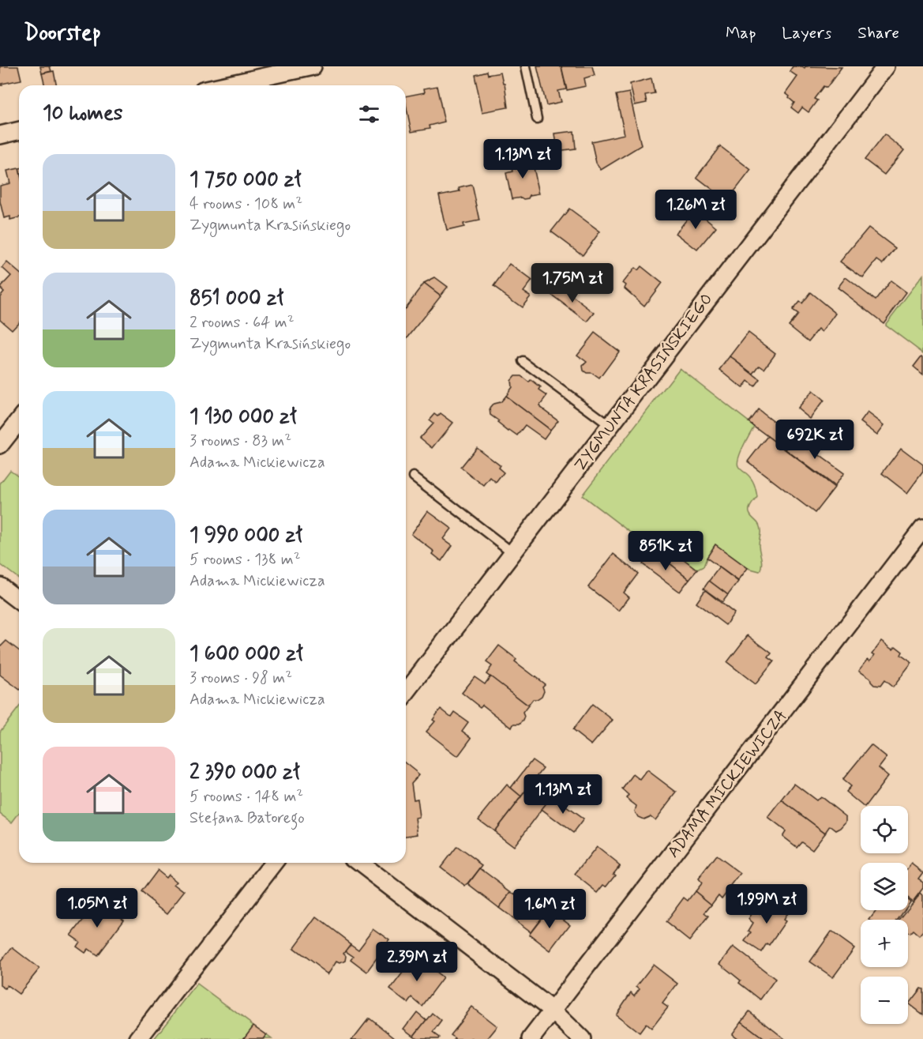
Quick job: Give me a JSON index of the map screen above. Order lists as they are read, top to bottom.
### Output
{
  "streets": {
    "street": ["ZYGMUNTA KRASIŃSKIEGO", "ADAMA MICKIEWICZA"]
  },
  "page": {
    "header": "Doorstep",
    "nav": ["Map", "Layers", "Share"],
    "heading": "10 homes",
    "price": [
      "1.13M zł",
      "1.26M zł",
      "1.75M zł",
      "692K zł",
      "851K zł",
      "1.13M zł",
      "1.99M zł",
      "1.05M zł",
      "1.6M zł",
      "2.39M zł"
    ],
    "list": [
      {
        "name": "1 750 000 zł",
        "note": "4 rooms · 108 m² · Zygmunta Krasińskiego"
      },
      {
        "name": "851 000 zł",
        "note": "2 rooms · 64 m² · Zygmunta Krasińskiego"
      },
      {
        "name": "1 130 000 zł",
        "note": "3 rooms · 83 m² · Adama Mickiewicza"
      },
      {
        "name": "1 990 000 zł",
        "note": "5 rooms · 138 m² · Adama Mickiewicza"
      },
      {
        "name": "1 600 000 zł",
        "note": "3 rooms · 98 m² · Adama Mickiewicza"
      },
      {
        "name": "2 390 000 zł",
        "note": "5 rooms · 148 m² · Stefana Batorego"
      }
    ],
    "map_buttons": ["+", "−"]
  }
}
